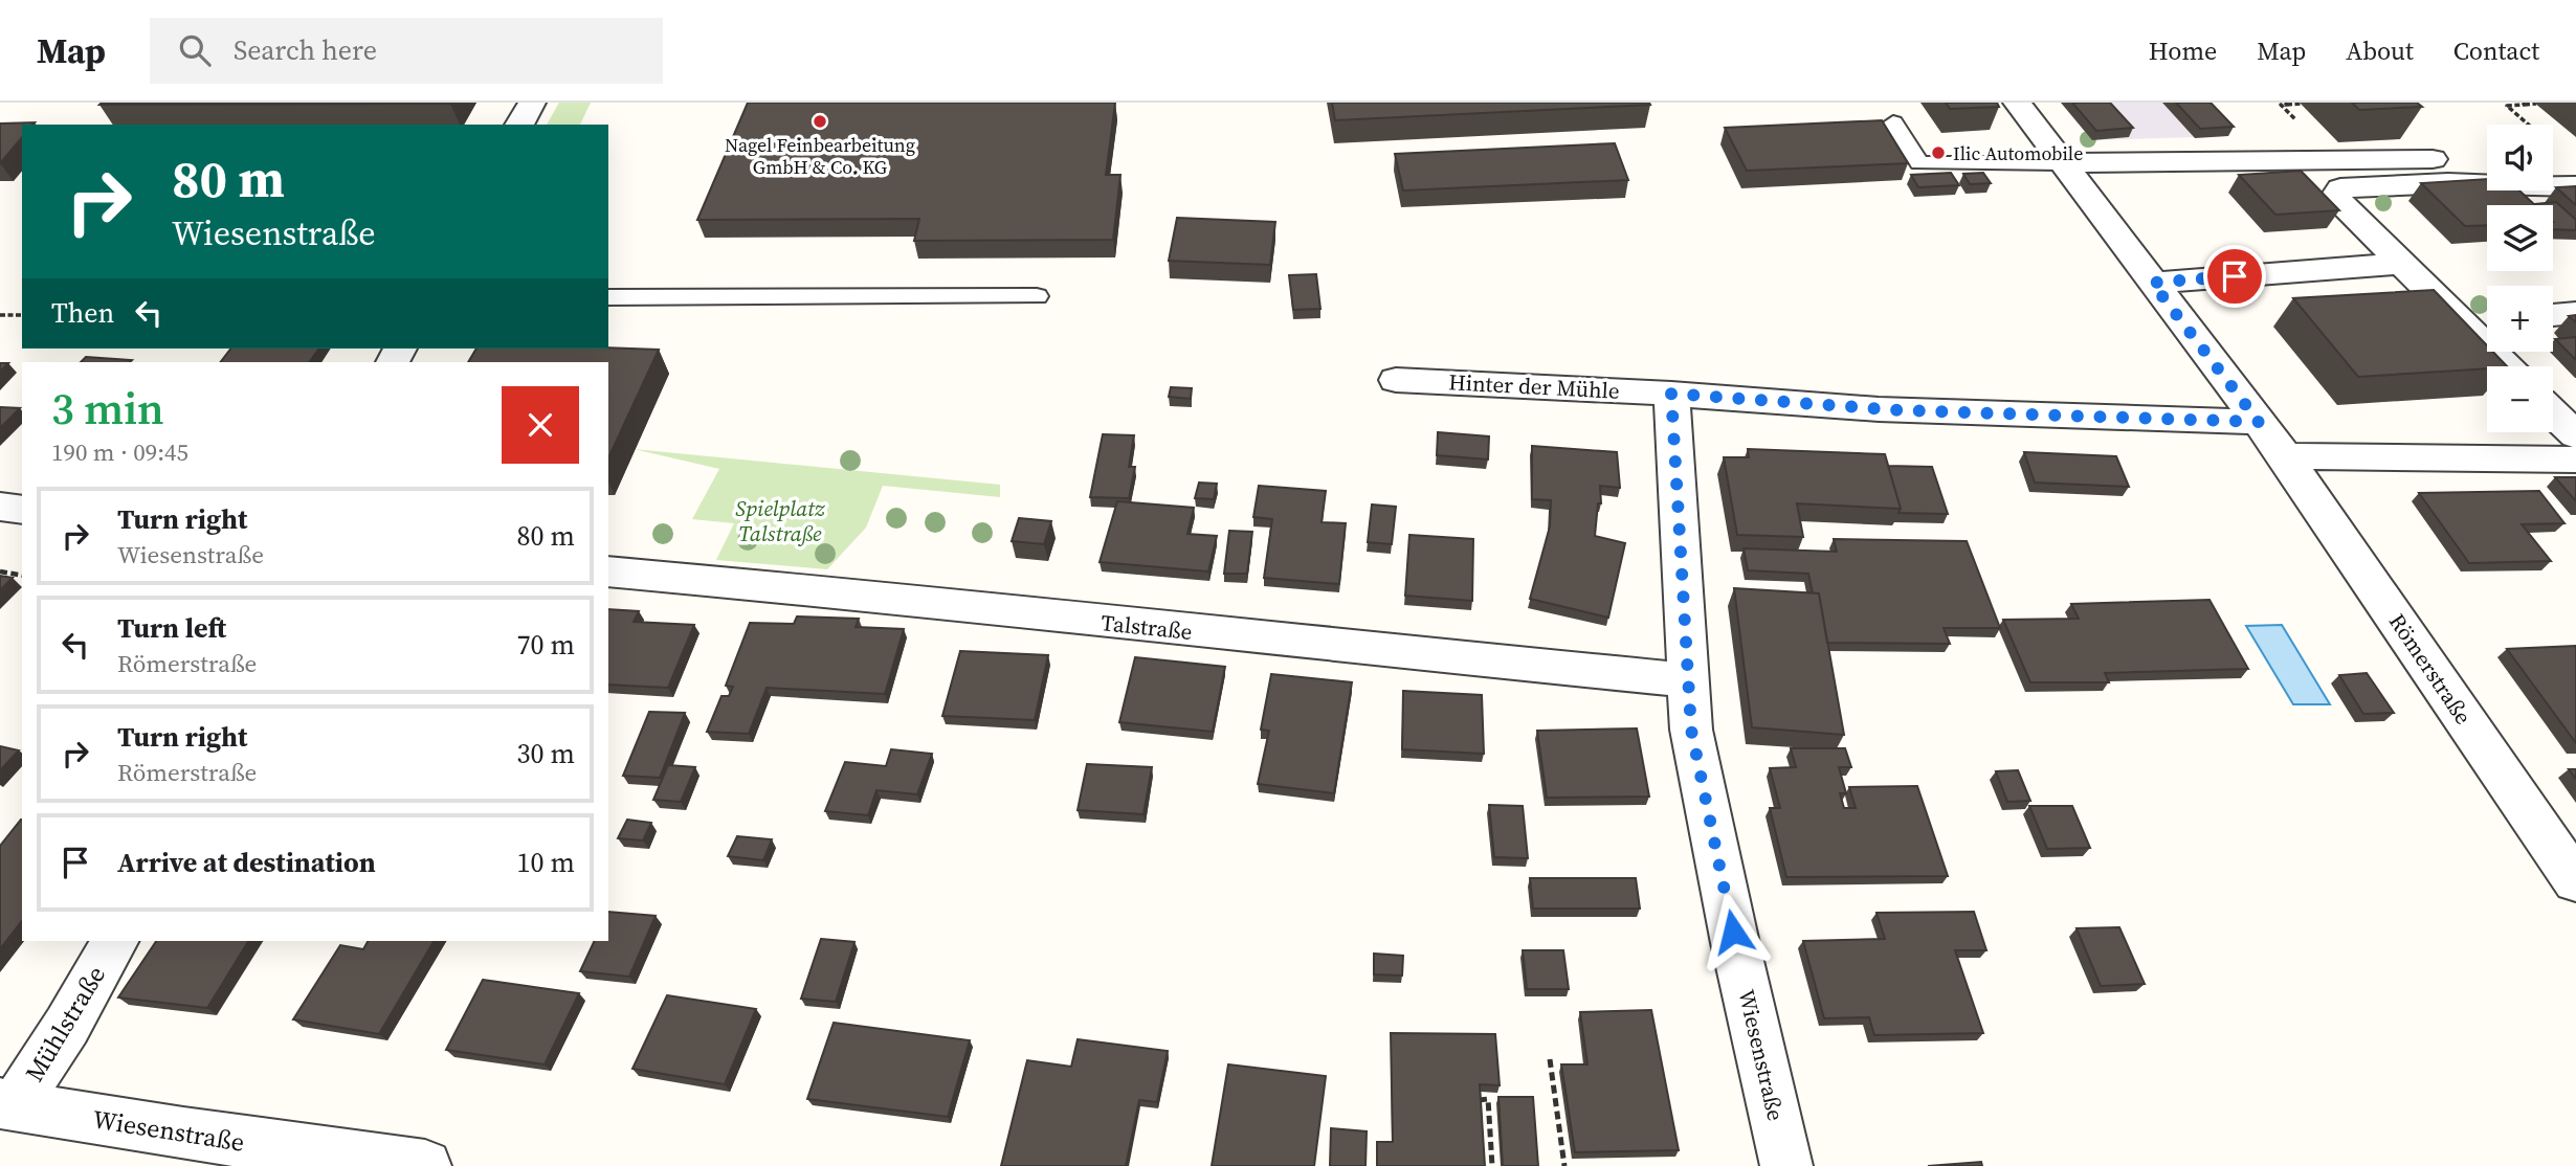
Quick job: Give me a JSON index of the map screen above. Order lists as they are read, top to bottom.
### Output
{
  "streets": {
    "street": [
      "Hinter der Mühle",
      "Talstraße",
      "Römerstraße",
      "Mühlstraße",
      "Wiesenstraße"
    ]
  },
  "crossings": [
    ["Hinter der Mühle", "Wiesenstraße"],
    ["Talstraße", "Wiesenstraße"],
    ["Mühlstraße", "Wiesenstraße"]
  ],
  "parks": ["Spielplatz Talstraße"],
  "places": ["Nagel Feinbearbeitung GmbH & Co. KG", "Ilic Automobile"],
  "page": {
    "header": "Map",
    "search": "Search here",
    "nav": [
      "Home",
      "Map",
      "About",
      "Contact"
    ],
    "map_buttons": ["+", "−"],
    "turn": ["80 m", "Wiesenstraße"],
    "then": "Then",
    "heading": ["3 min", "190 m · 09:45"],
    "list": [
      {
        "name": "Turn right",
        "note": "Wiesenstraße",
        "value": "80 m"
      },
      {
        "name": "Turn left",
        "note": "Römerstraße",
        "value": "70 m"
      },
      {
        "name": "Turn right",
        "note": "Römerstraße",
        "value": "30 m"
      },
      {
        "name": "Arrive at destination",
        "value": "10 m"
      }
    ]
  }
}
